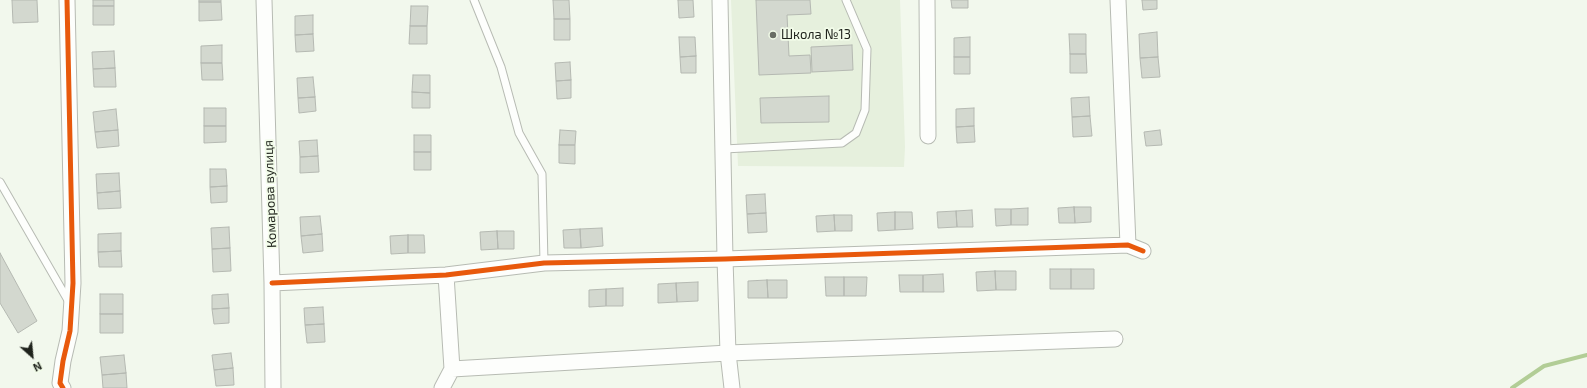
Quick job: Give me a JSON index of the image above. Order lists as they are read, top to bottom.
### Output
{
  "streets": {
    "street": ["Комарова вулиця"]
  },
  "places": ["Школа №13"],
  "north": "bottom right"
}
